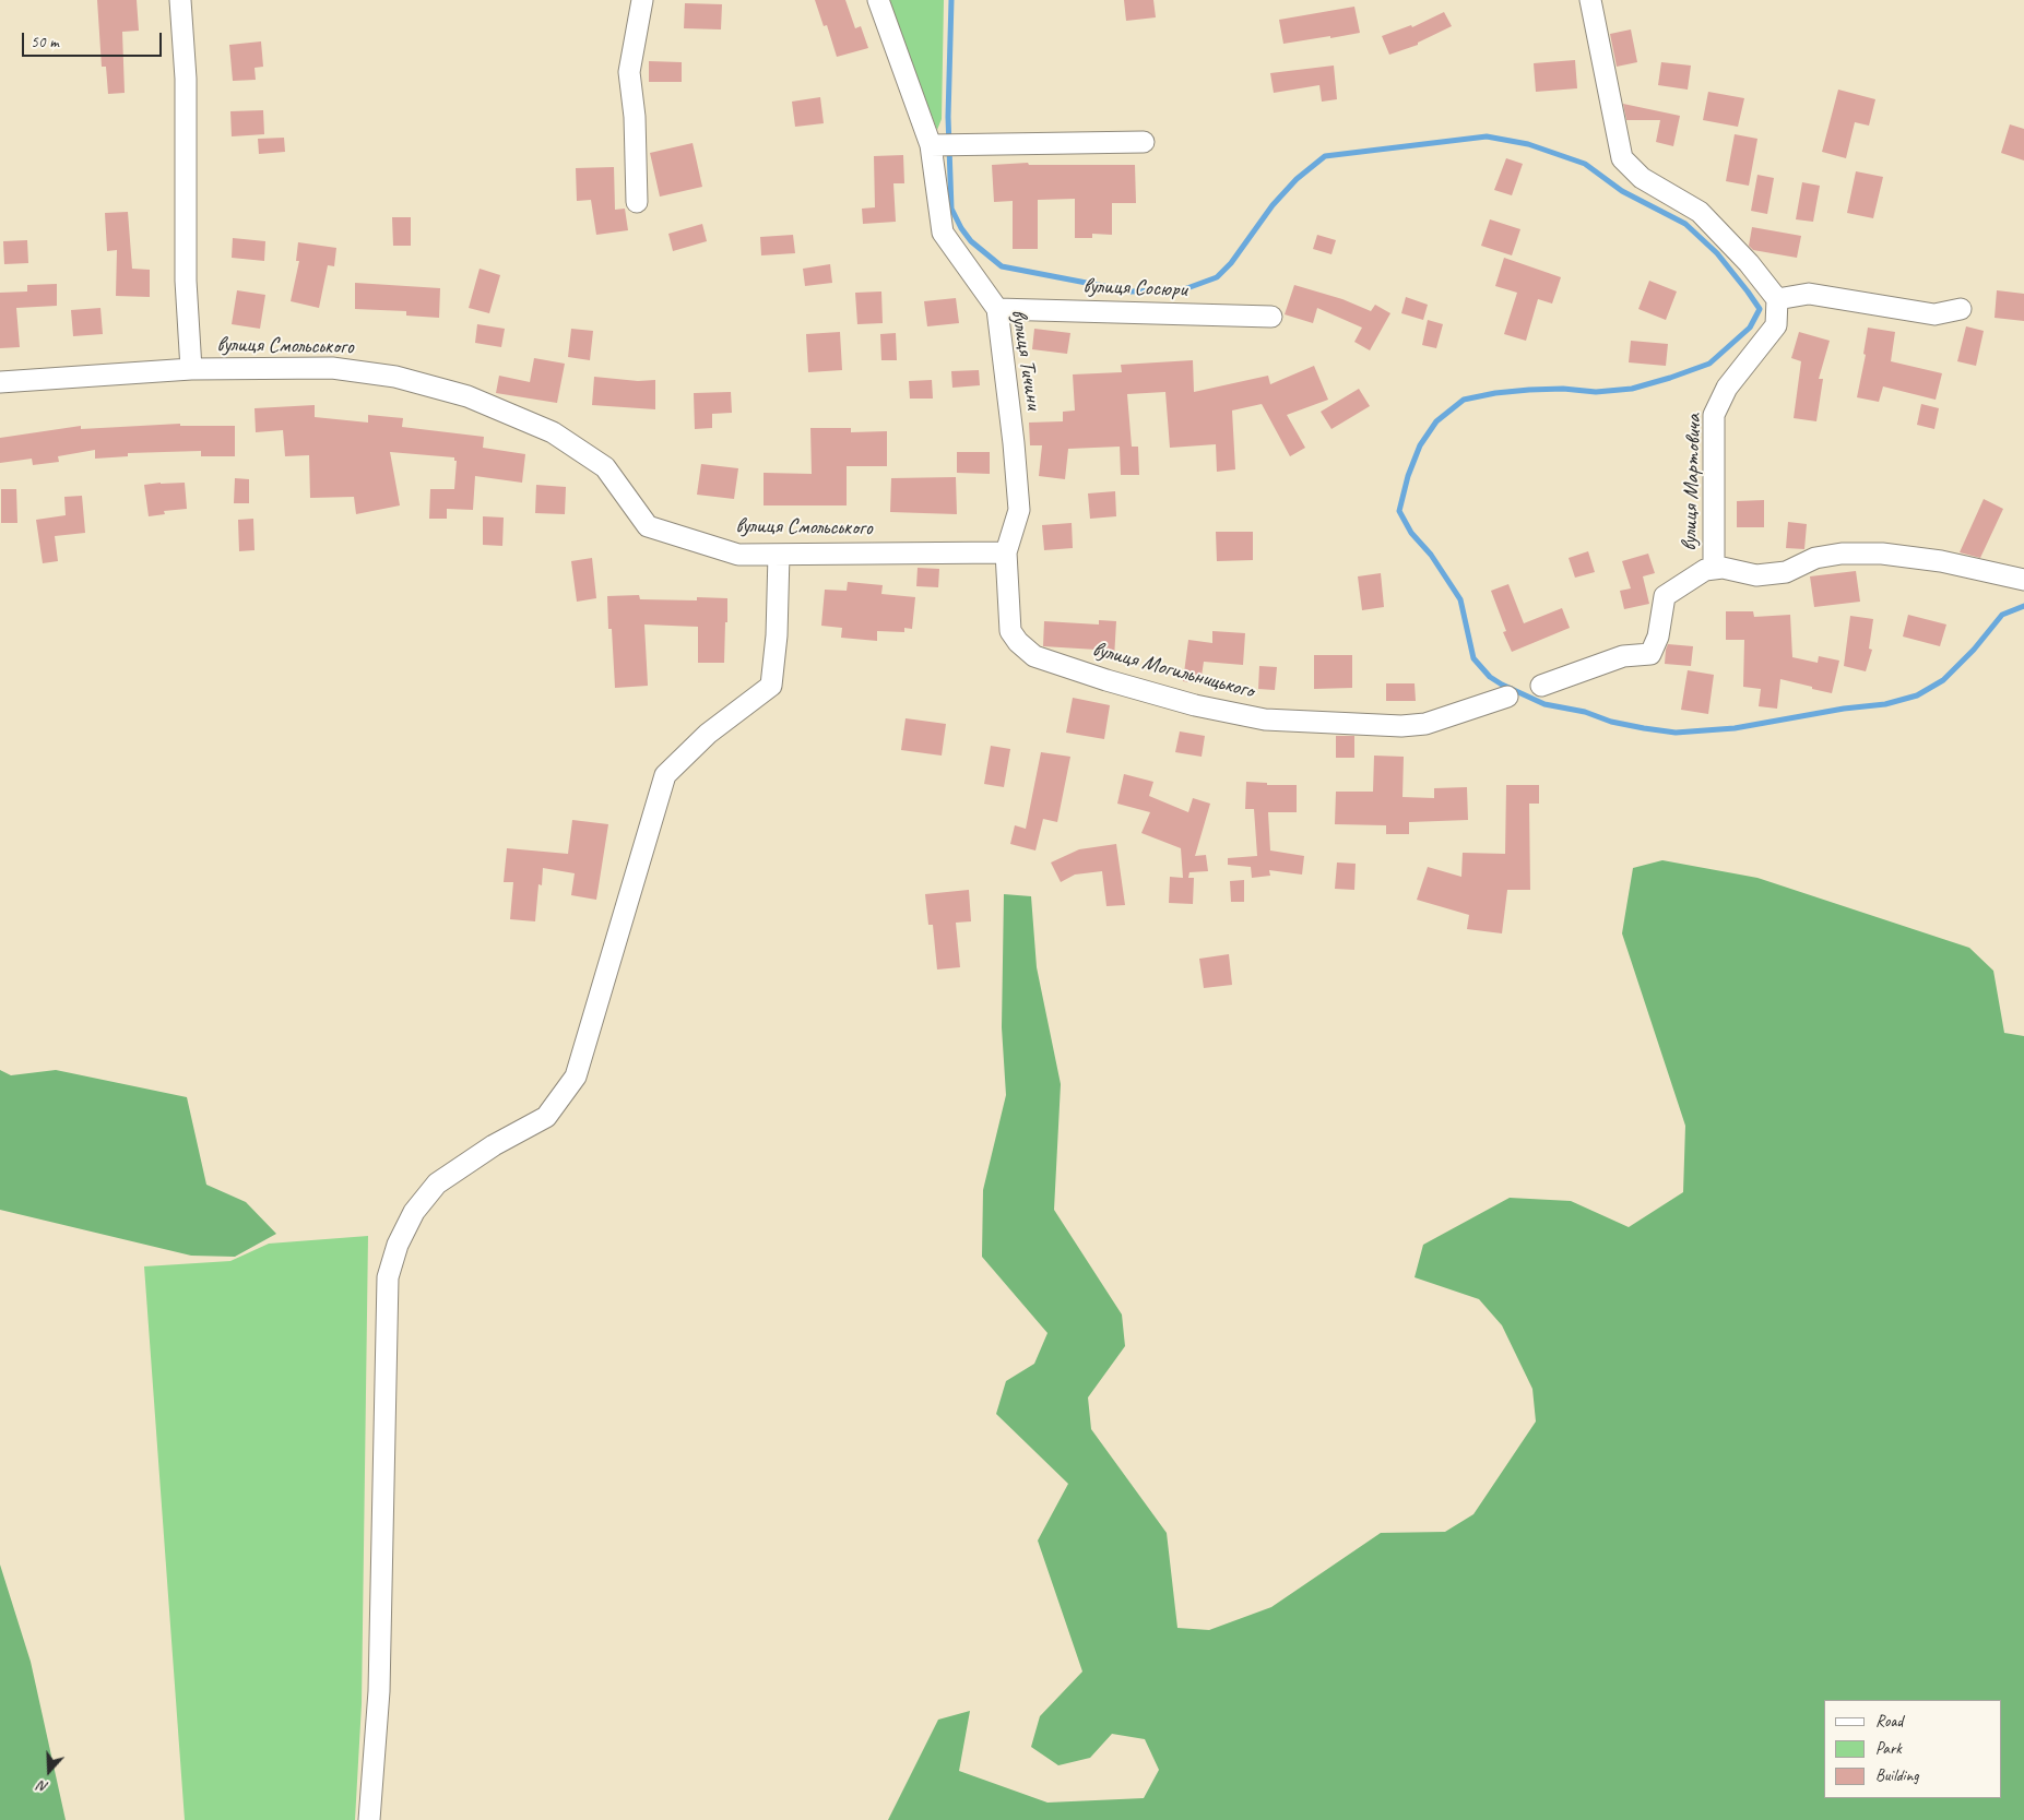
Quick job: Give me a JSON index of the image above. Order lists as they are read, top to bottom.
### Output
{
  "streets": {
    "street": [
      "вулиця Сосюри",
      "вулиця Смольського",
      "вулиця Тичини",
      "вулиця Мартовича",
      "вулиця Могильницького"
    ]
  },
  "crossings": [
    ["вулиця Сосюри", "вулиця Тичини"],
    ["вулиця Смольського", "вулиця Тичини"],
    ["вулиця Смольського", "вулиця Могильницького"],
    ["вулиця Тичини", "вулиця Могильницького"]
  ],
  "legend": ["Road", "Park", "Building"],
  "scale_bar": "50 m",
  "north": "bottom"
}
